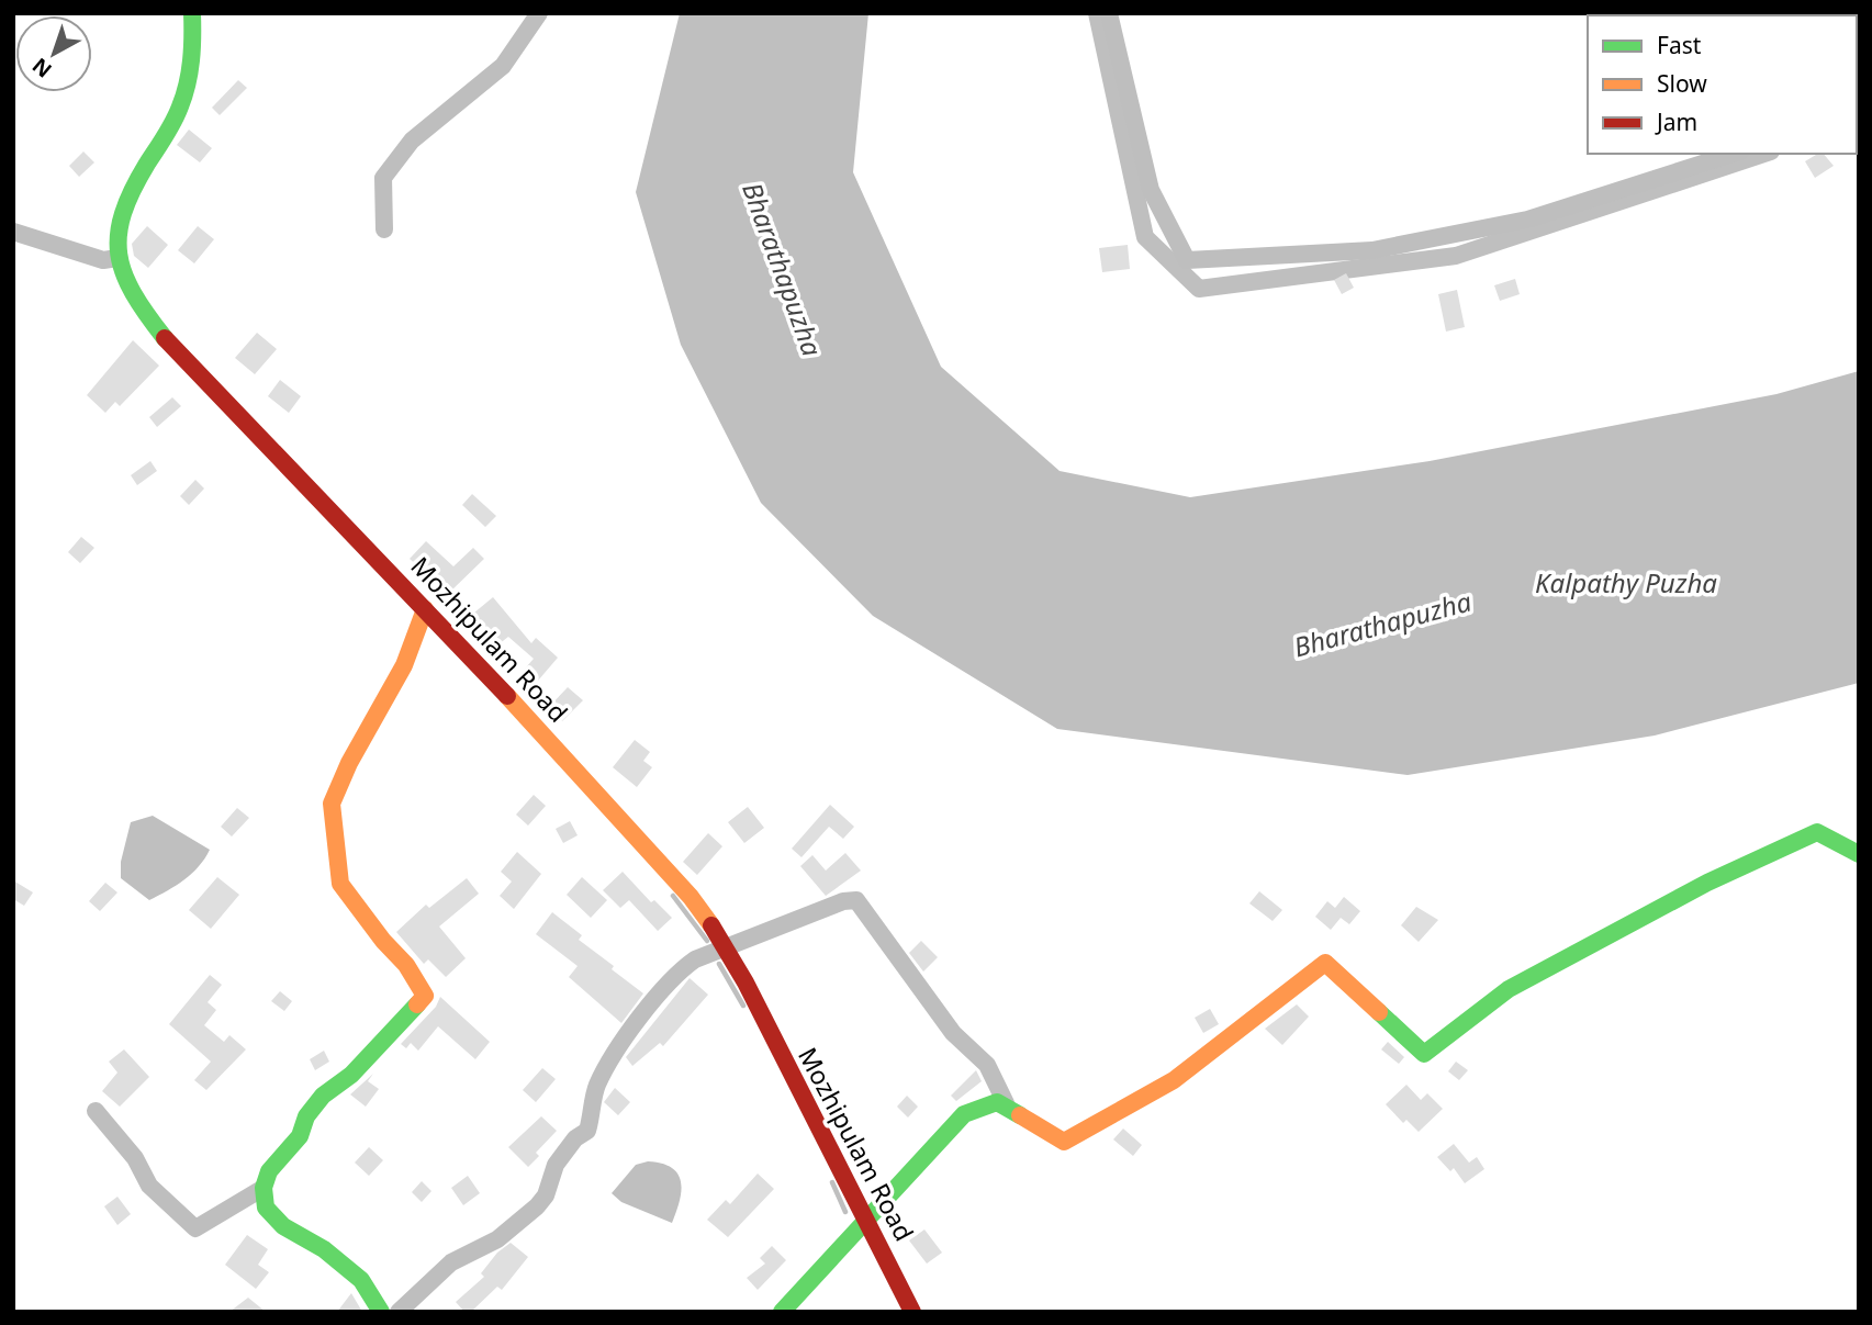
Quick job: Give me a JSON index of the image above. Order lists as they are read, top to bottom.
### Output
{
  "streets": {
    "street": ["Mozhipulam Road"]
  },
  "water": ["Bharathapuzha", "Kalpathy Puzha"],
  "legend": ["Fast", "Slow", "Jam"],
  "north": "bottom left"
}
